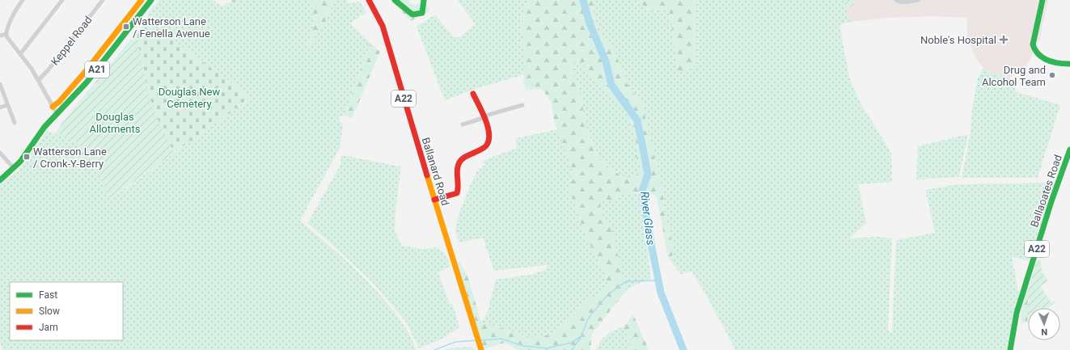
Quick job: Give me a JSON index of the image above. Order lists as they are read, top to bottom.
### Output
{
  "streets": {
    "main road": [
      "A21",
      "A22",
      "Ballanard Road",
      "Ballaoates Road"
    ],
    "street": ["Keppel Road"]
  },
  "water": ["River Glass"],
  "parks": ["Douglas New Cemetery", "Douglas Allotments"],
  "places": {
    "transit": ["Watterson Lane / Fenella Avenue", "Watterson Lane / Cronk-Y-Berry"],
    "health": ["Noble's Hospital"],
    "other": ["Drug and Alcohol Team"]
  },
  "legend": ["Fast", "Slow", "Jam"],
  "north": "bottom"
}
